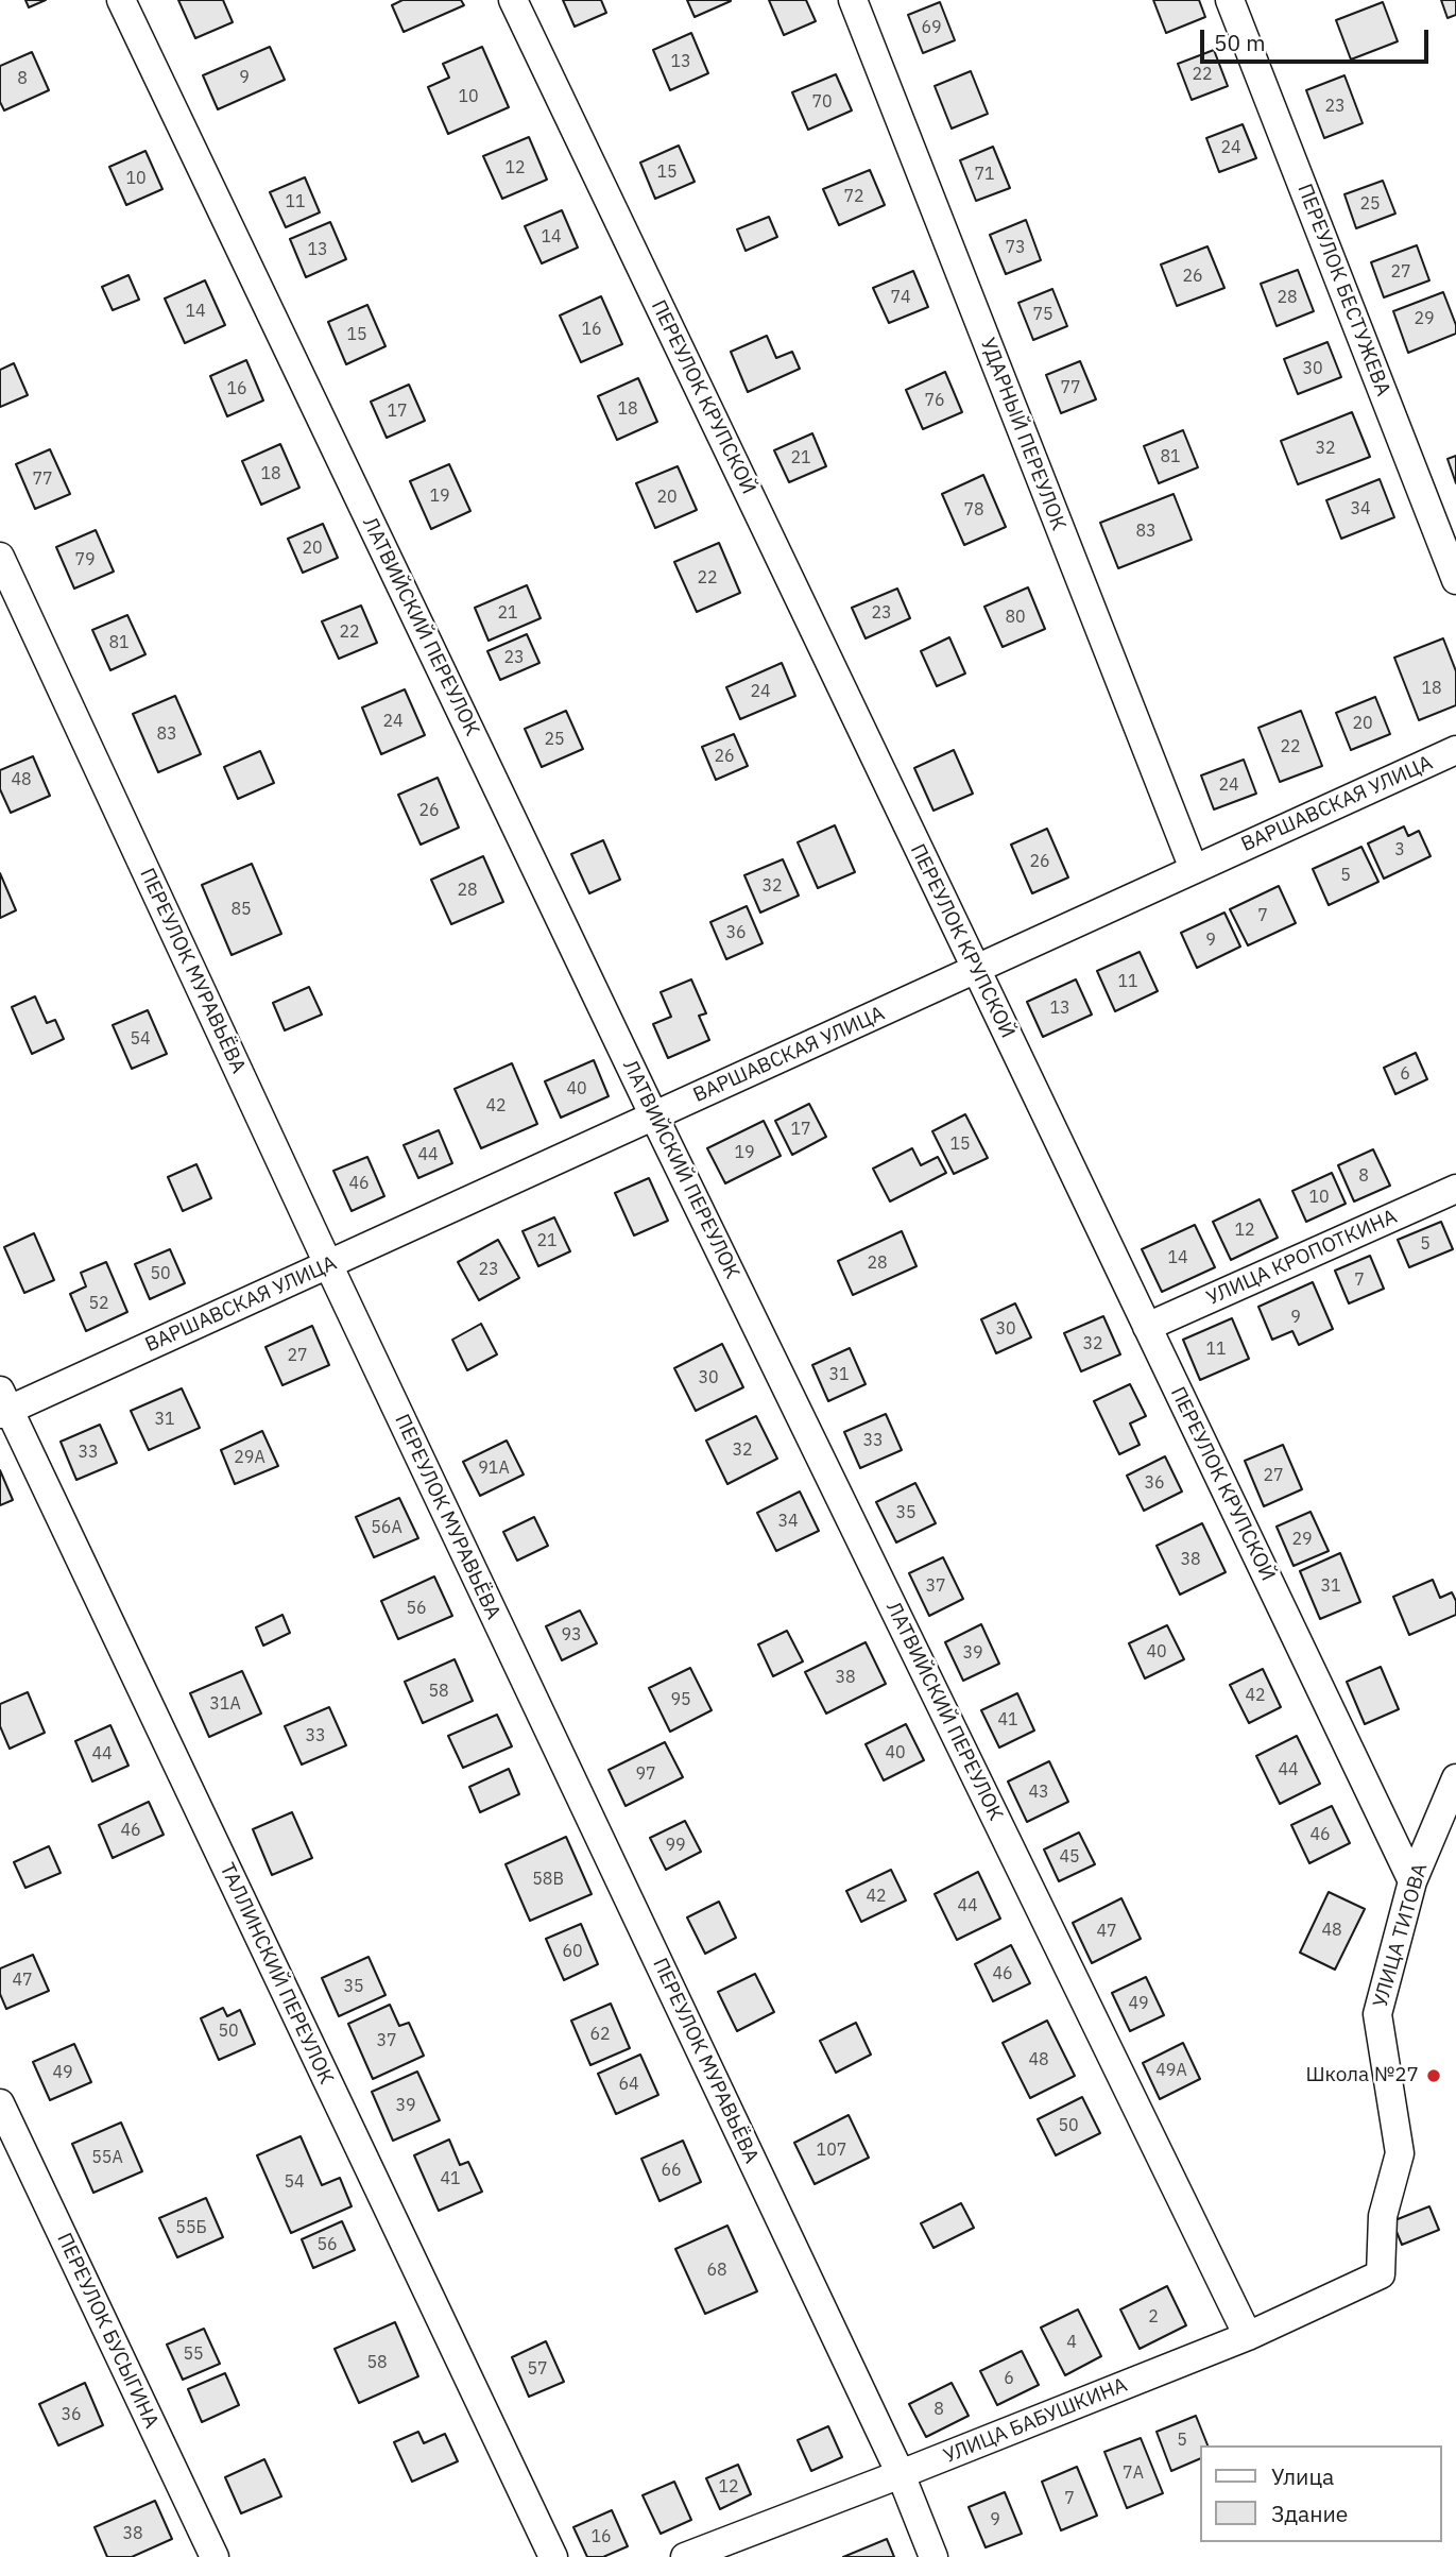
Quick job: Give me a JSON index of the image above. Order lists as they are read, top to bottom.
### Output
{
  "streets": {
    "street": [
      "ПЕРЕУЛОК БЕСТУЖЕВА",
      "ПЕРЕУЛОК КРУПСКОЙ",
      "УДАРНЫЙ ПЕРЕУЛОК",
      "ЛАТВИЙСКИЙ ПЕРЕУЛОК",
      "ВАРШАВСКАЯ УЛИЦА",
      "ПЕРЕУЛОК МУРАВЬЁВА",
      "УЛИЦА КРОПОТКИНА",
      "УЛИЦА ТИТОВА",
      "ТАЛЛИНСКИЙ ПЕРЕУЛОК",
      "ПЕРЕУЛОК БУСЫГИНА",
      "УЛИЦА БАБУШКИНА"
    ]
  },
  "crossings": [
    ["ПЕРЕУЛОК КРУПСКОЙ", "ВАРШАВСКАЯ УЛИЦА"],
    ["ПЕРЕУЛОК КРУПСКОЙ", "УЛИЦА КРОПОТКИНА"],
    ["ПЕРЕУЛОК КРУПСКОЙ", "УЛИЦА ТИТОВА"],
    ["УДАРНЫЙ ПЕРЕУЛОК", "ВАРШАВСКАЯ УЛИЦА"],
    ["ЛАТВИЙСКИЙ ПЕРЕУЛОК", "ВАРШАВСКАЯ УЛИЦА"],
    ["ЛАТВИЙСКИЙ ПЕРЕУЛОК", "УЛИЦА БАБУШКИНА"],
    ["ВАРШАВСКАЯ УЛИЦА", "ПЕРЕУЛОК МУРАВЬЁВА"],
    ["ВАРШАВСКАЯ УЛИЦА", "ТАЛЛИНСКИЙ ПЕРЕУЛОК"],
    ["ПЕРЕУЛОК МУРАВЬЁВА", "УЛИЦА БАБУШКИНА"],
    ["УЛИЦА ТИТОВА", "УЛИЦА БАБУШКИНА"]
  ],
  "places": ["Школа №27"],
  "house_numbers": [
    "69",
    "13",
    "22",
    "9",
    "8",
    "10",
    "70",
    "23",
    "24",
    "12",
    "15",
    "71",
    "10",
    "72",
    "11",
    "25",
    "14",
    "73",
    "13",
    "27",
    "26",
    "74",
    "28",
    "14",
    "75",
    "29",
    "16",
    "15",
    "30",
    "77",
    "16",
    "76",
    "18",
    "17",
    "32",
    "81",
    "21",
    "18",
    "77",
    "19",
    "20",
    "34",
    "78",
    "83",
    "20",
    "79",
    "22",
    "21",
    "23",
    "80",
    "22",
    "81",
    "23",
    "18",
    "24",
    "24",
    "20",
    "83",
    "25",
    "22",
    "26",
    "48",
    "24",
    "26",
    "3",
    "26",
    "5",
    "32",
    "28",
    "85",
    "7",
    "36",
    "9",
    "11",
    "13",
    "54",
    "6",
    "40",
    "42",
    "17",
    "15",
    "19",
    "44",
    "8",
    "46",
    "10",
    "12",
    "21",
    "5",
    "14",
    "28",
    "23",
    "50",
    "7",
    "52",
    "9",
    "30",
    "32",
    "11",
    "27",
    "31",
    "30",
    "31",
    "33",
    "32",
    "33",
    "29А",
    "91А",
    "27",
    "36",
    "35",
    "34",
    "56А",
    "29",
    "38",
    "37",
    "31",
    "56",
    "93",
    "40",
    "39",
    "38",
    "58",
    "42",
    "95",
    "31А",
    "41",
    "33",
    "40",
    "44",
    "44",
    "97",
    "43",
    "46",
    "46",
    "99",
    "45",
    "58В",
    "42",
    "44",
    "48",
    "47",
    "60",
    "46",
    "47",
    "35",
    "49",
    "50",
    "62",
    "37",
    "48",
    "49А",
    "49",
    "64",
    "39",
    "50",
    "107",
    "55А",
    "66",
    "41",
    "54",
    "55Б",
    "56",
    "68",
    "2",
    "4",
    "55",
    "58",
    "57",
    "6",
    "8",
    "36",
    "5",
    "7А",
    "12",
    "7",
    "9",
    "38",
    "16"
  ],
  "legend": ["Улица", "Здание"],
  "scale_bar": "50 m"
}
